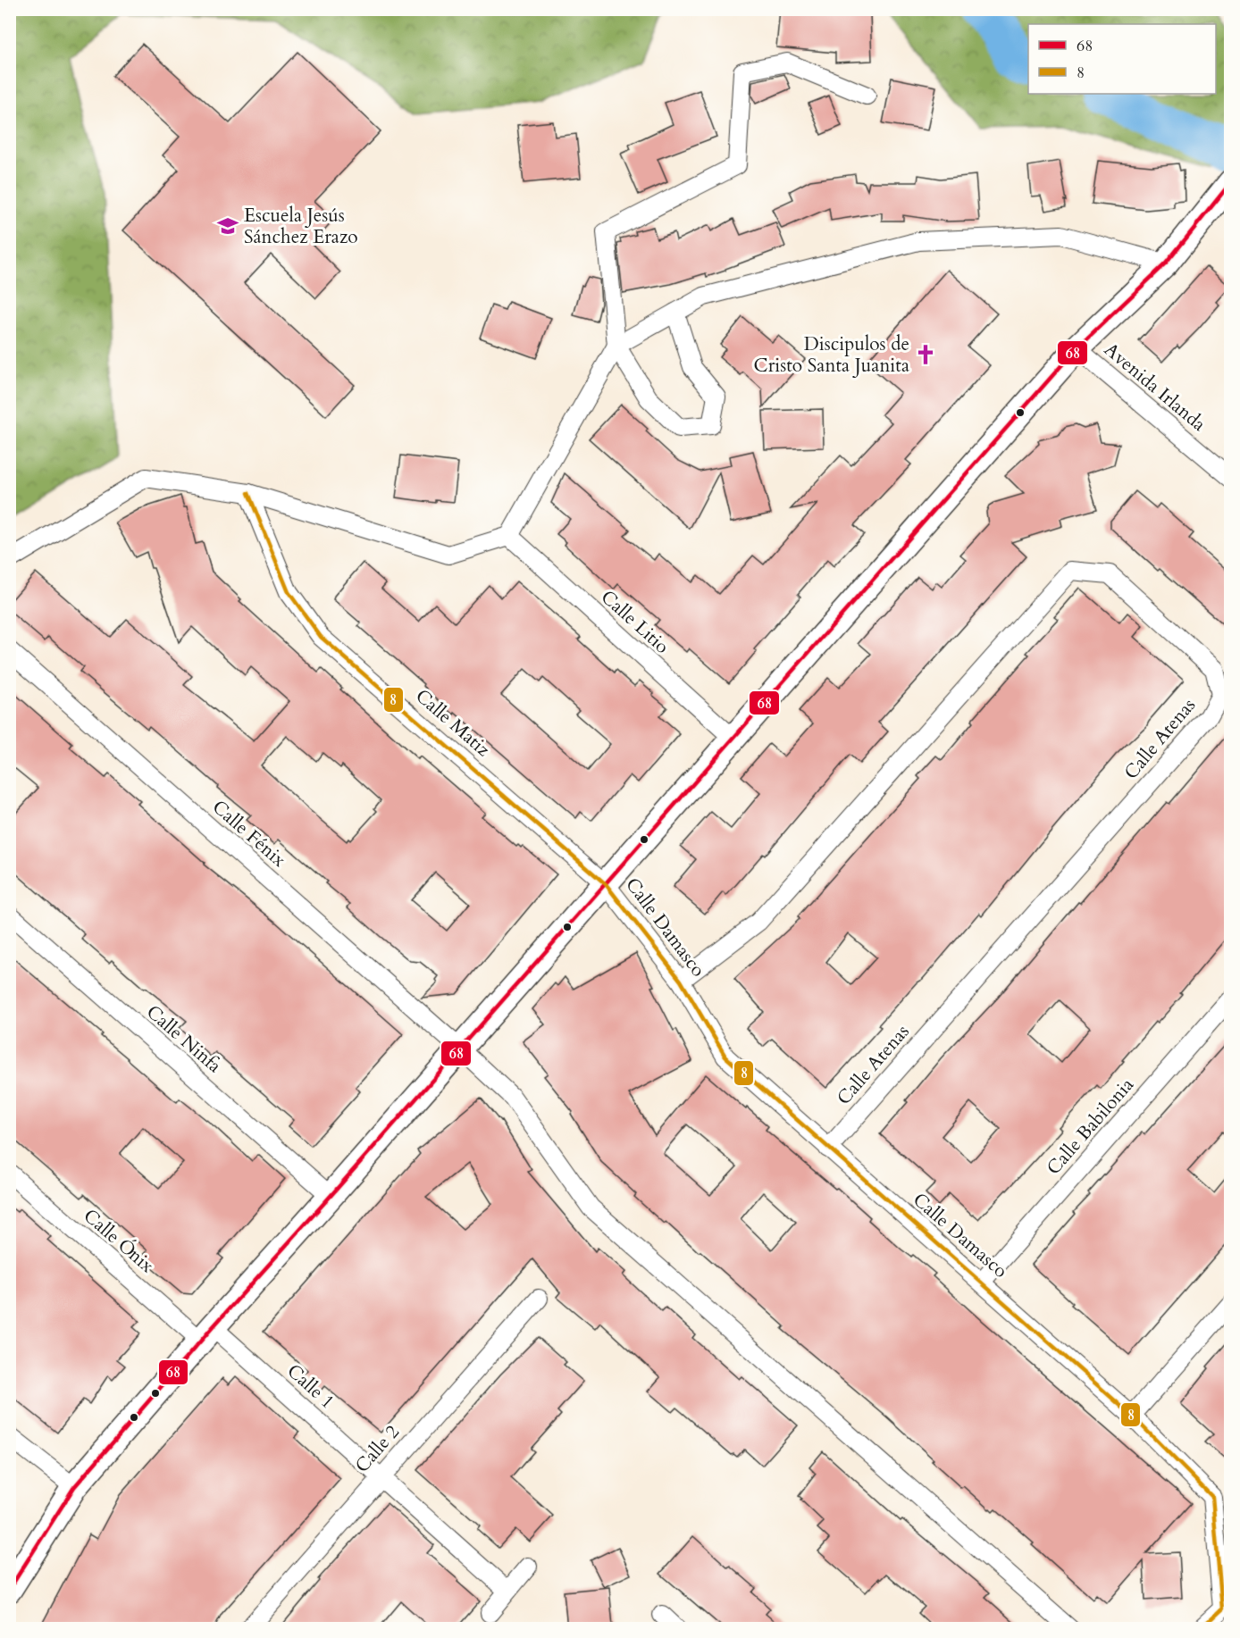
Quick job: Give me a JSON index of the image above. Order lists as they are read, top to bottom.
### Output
{
  "streets": {
    "street": [
      "Avenida Irlanda",
      "Calle Litio",
      "Calle Matiz",
      "Calle Atenas",
      "Calle Fénix",
      "Calle Damasco",
      "Calle Ninfa",
      "Calle Babilonia",
      "Calle Ónix",
      "Calle 1",
      "Calle 2"
    ]
  },
  "crossings": [
    ["Calle Matiz", "Calle Damasco"],
    ["Calle Atenas", "Calle Damasco"],
    ["Calle Damasco", "Calle Babilonia"],
    ["Calle Ónix", "Calle 1"],
    ["Calle 1", "Calle 2"]
  ],
  "places": {
    "school or university": ["Escuela Jesús Sánchez Erazo"],
    "church": ["Discipulos de Cristo Santa Juanita"]
  },
  "lines": ["transit line 68", "transit line 8"],
  "legend": ["68", "8"]
}
